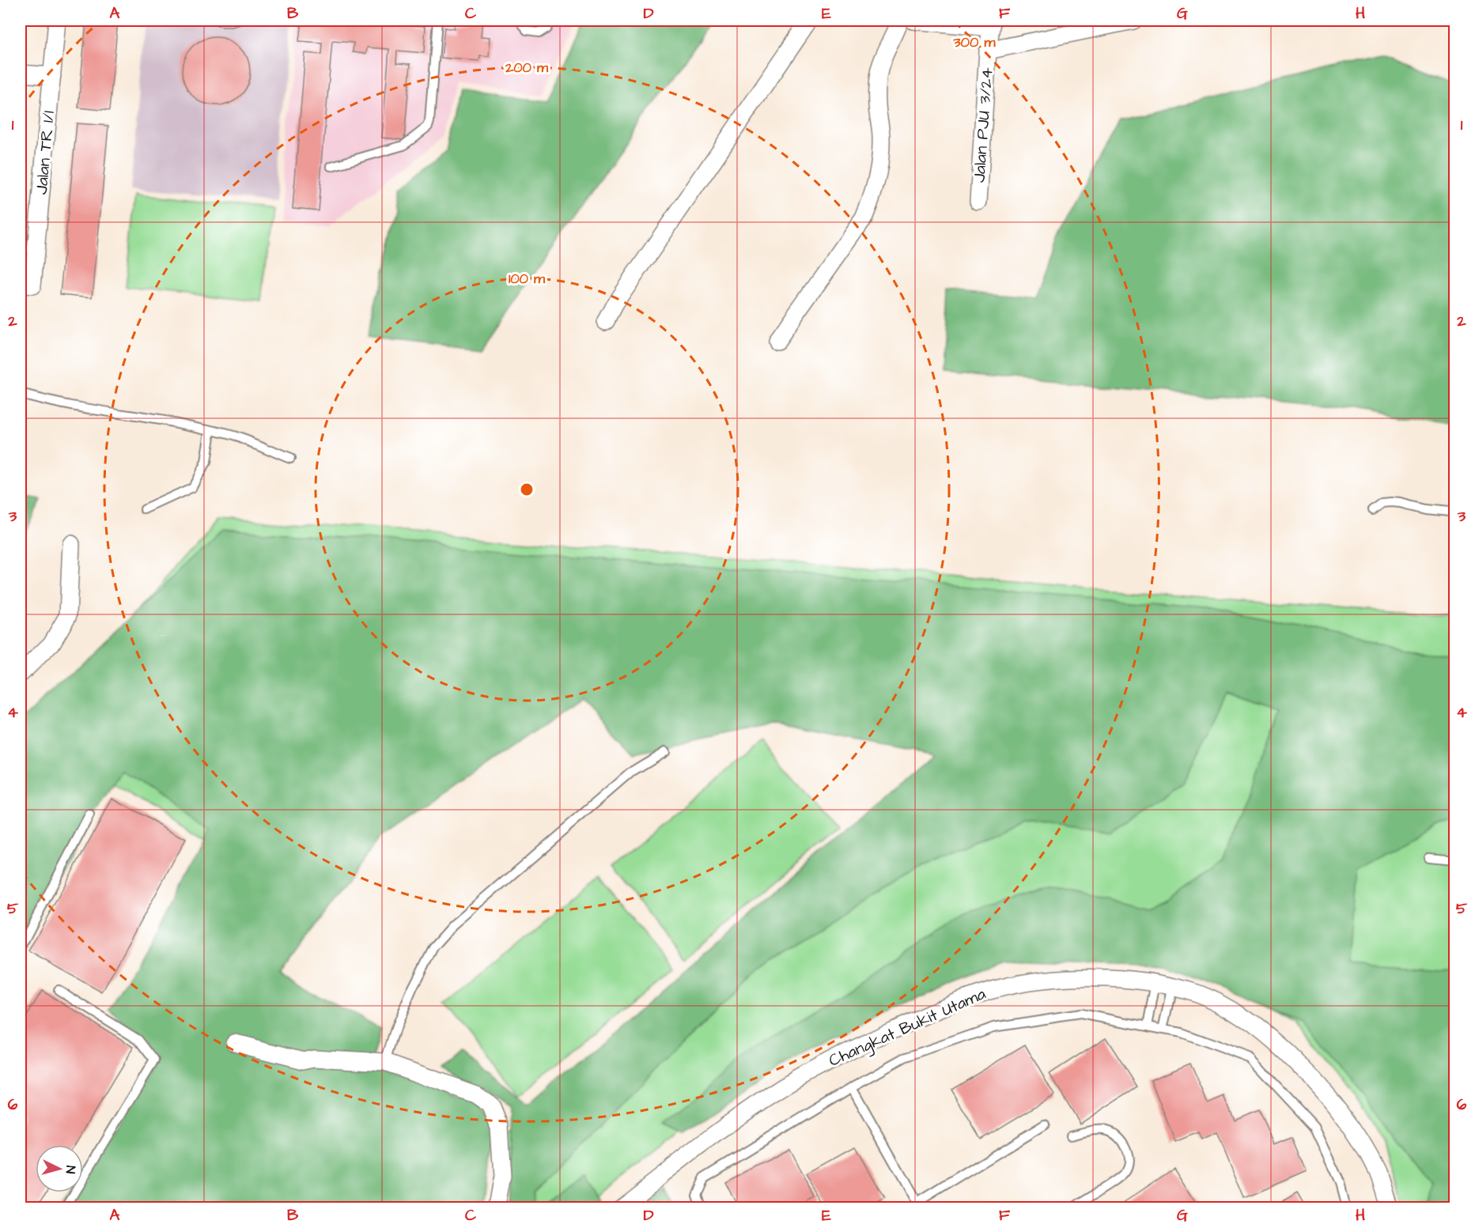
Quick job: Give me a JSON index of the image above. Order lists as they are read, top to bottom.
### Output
{
  "streets": {
    "street": ["Jalan PJU 3/24", "Jalan TR 1/1", "Changkat Bukit Utama"]
  },
  "north": "right",
  "grid": {
    "columns": [
      "A",
      "B",
      "C",
      "D",
      "E",
      "F",
      "G",
      "H"
    ],
    "rows": [
      "1",
      "2",
      "3",
      "4",
      "5",
      "6"
    ]
  },
  "rings": ["300 m", "200 m", "100 m"]
}
